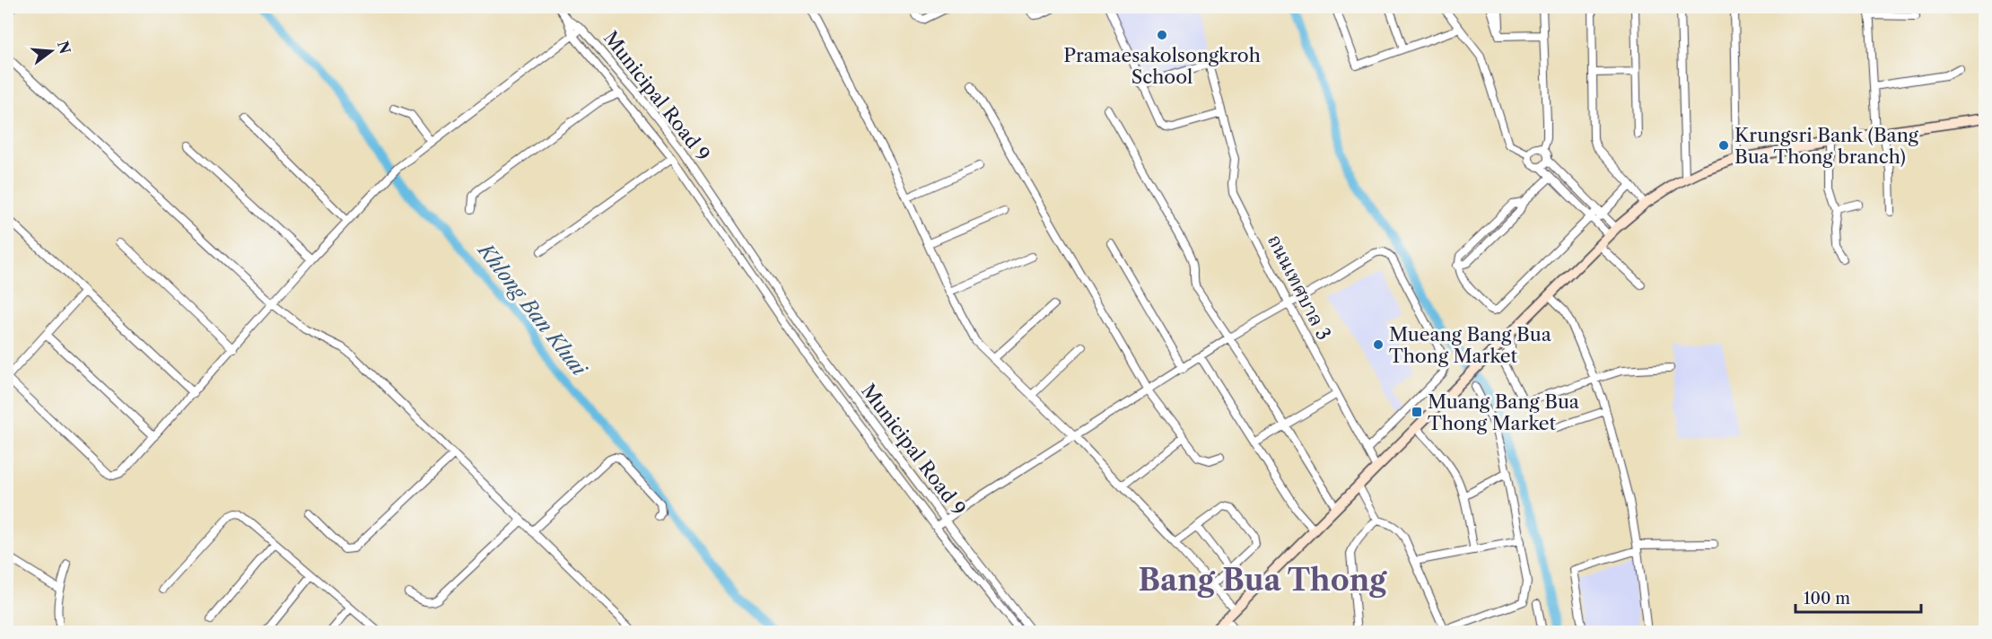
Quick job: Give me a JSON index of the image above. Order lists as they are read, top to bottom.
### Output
{
  "streets": {
    "street": ["Municipal Road 9", "ถนนเทศบาล 3"]
  },
  "districts": ["Bang Bua Thong"],
  "water": ["Khlong Ban Kluai"],
  "places": {
    "other": ["Pramaesakolsongkroh School", "Krungsri Bank (Bang Bua Thong branch)", "Mueang Bang Bua Thong Market"],
    "transit": ["Muang Bang Bua Thong Market"]
  },
  "scale_bar": "100 m",
  "north": "right"
}
